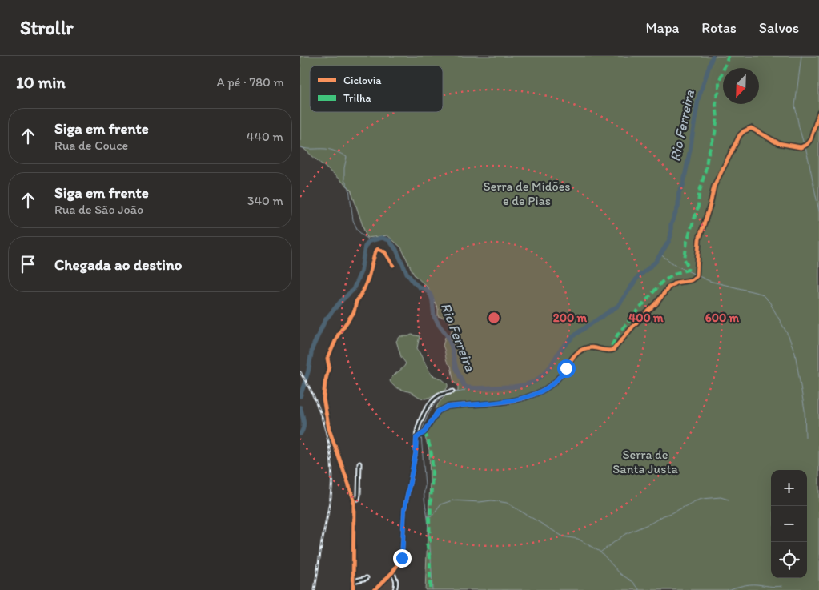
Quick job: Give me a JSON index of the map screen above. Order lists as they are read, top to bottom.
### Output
{
  "water": ["Rio Ferreira"],
  "parks": ["Serra de Midões e de Pias", "Serra de Santa Justa"],
  "legend": ["Ciclovia", "Trilha"],
  "north": "bottom left",
  "page": {
    "header": "Strollr",
    "nav": ["Mapa", "Rotas", "Salvos"],
    "heading": ["10 min", "A pé · 780 m"],
    "list": [
      ["Siga em frente", "Rua de Couce", "440 m"],
      ["Siga em frente", "Rua de São João", "340 m"],
      "Chegada ao destino"
    ],
    "map_buttons": ["+", "−"]
  },
  "rings": ["200 m", "400 m", "600 m"]
}
